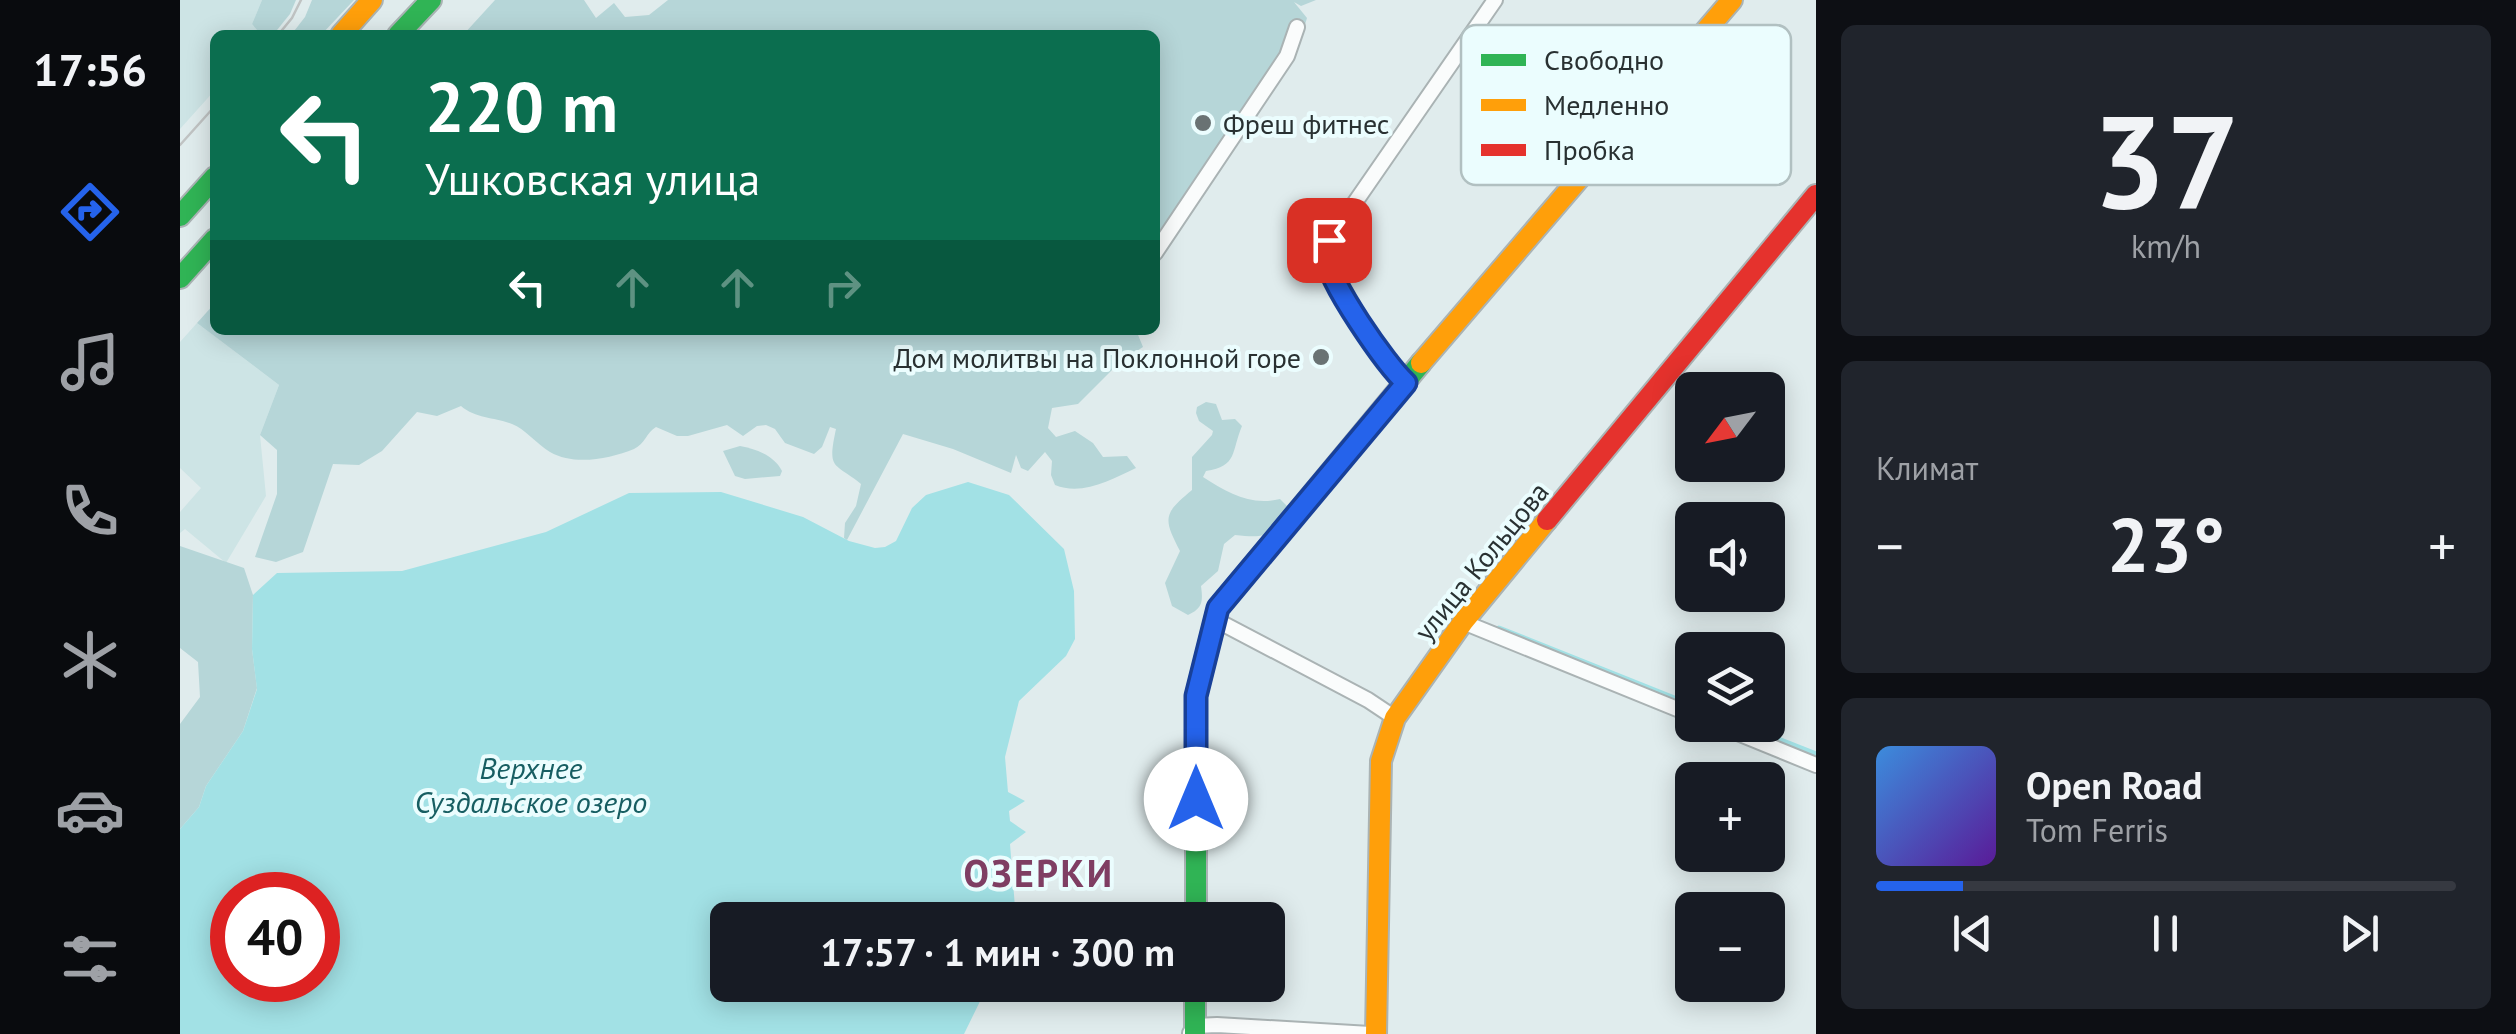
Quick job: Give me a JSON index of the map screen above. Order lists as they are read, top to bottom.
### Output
{
  "streets": {
    "street": ["улица Кольцова"]
  },
  "districts": ["ОЗЕРКИ"],
  "water": ["Верхнее Суздальское озеро"],
  "places": ["Фреш фитнес", "Дом молитвы на Поклонной горе"],
  "legend": ["Свободно", "Медленно", "Пробка"],
  "north": "bottom left",
  "page": {
    "tabs": "17:56",
    "tile": [
      ["37", "km/h"],
      "Климат"
    ],
    "turn": ["220 m", "Ушковская улица"],
    "map_buttons": ["+", "−"],
    "heat": ["−", "23°", "+"],
    "song": ["Open Road", "Tom Ferris"],
    "limit": "40",
    "trip": "17:57 · 1 мин · 300 m"
  }
}
